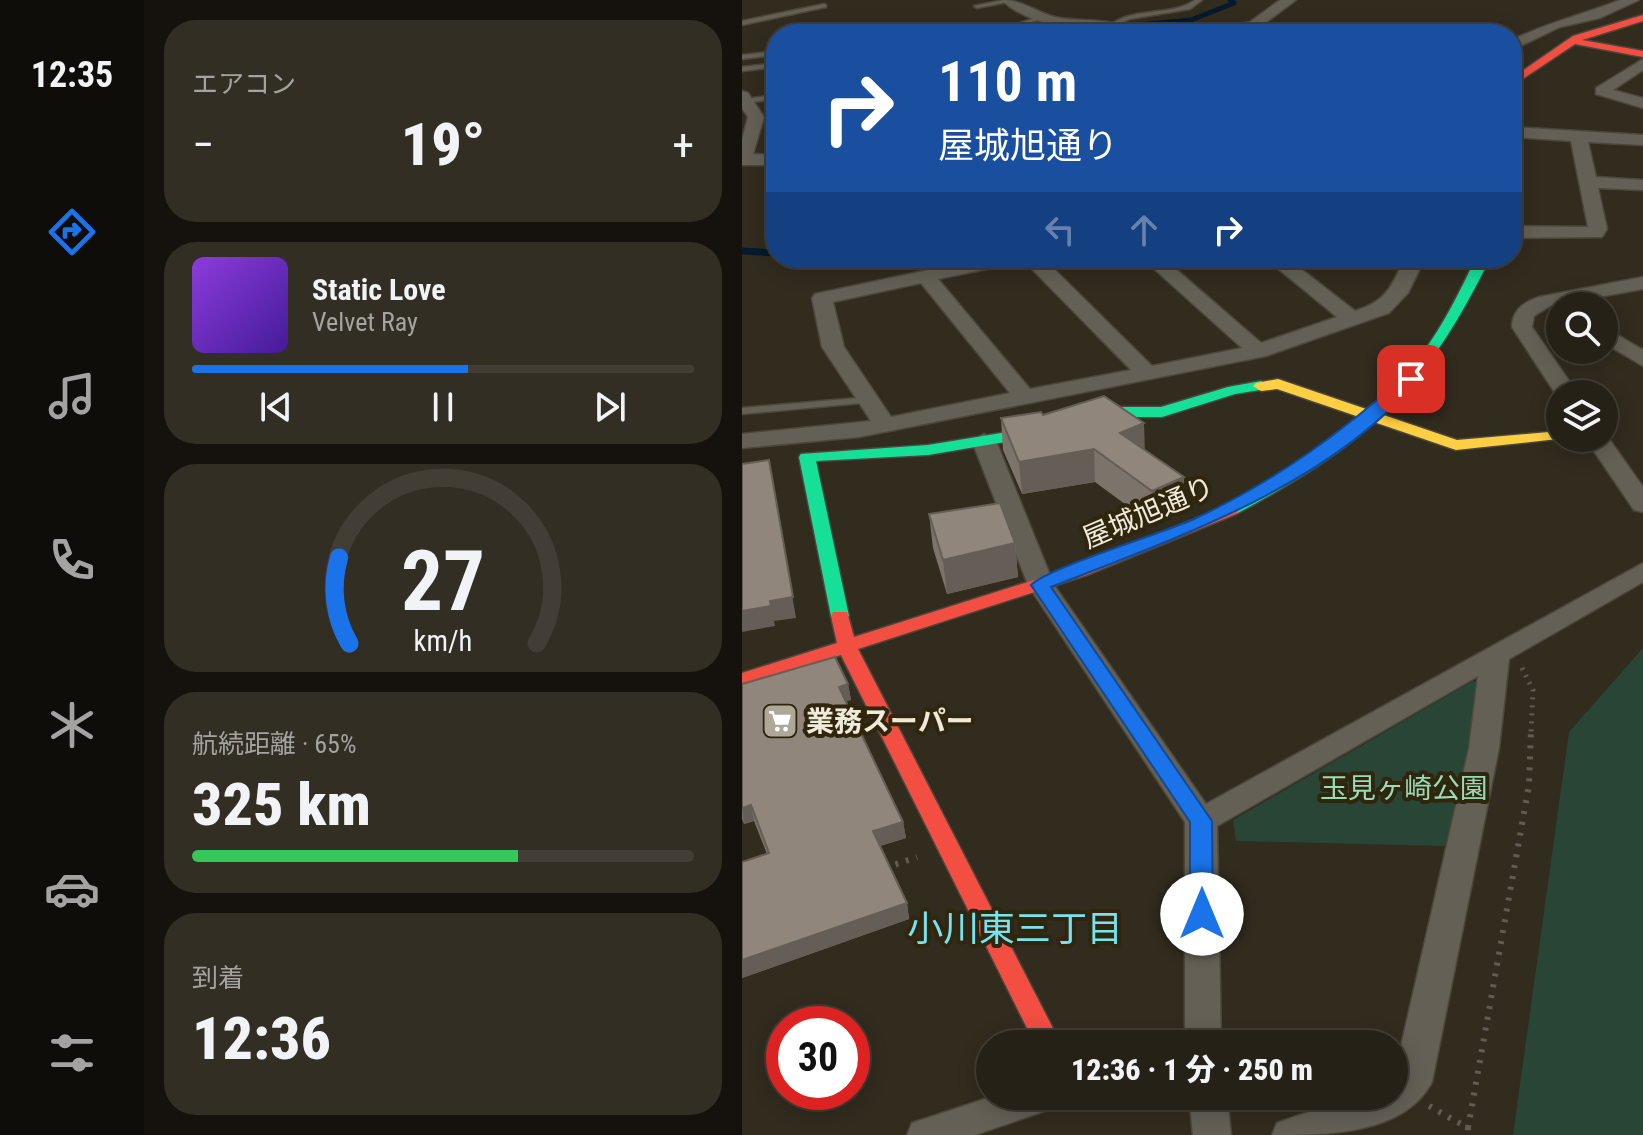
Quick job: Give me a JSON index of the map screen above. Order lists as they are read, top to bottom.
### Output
{
  "streets": {
    "street": ["屋城旭通り"]
  },
  "districts": ["小川東三丁目"],
  "parks": ["玉見ヶ崎公園"],
  "places": {
    "supermarket": ["業務スーパー"]
  },
  "page": {
    "tabs": "12:35",
    "tile": [
      "エアコン",
      ["航続距離 · 65%", "325 km"],
      ["到着", "12:36"]
    ],
    "turn": ["110 m", "屋城旭通り"],
    "heat": ["−", "19°", "+"],
    "song": ["Static Love", "Velvet Ray"],
    "limit": "30",
    "trip": "12:36 · 1 分 · 250 m",
    "gauge": ["27", "km/h"]
  }
}
